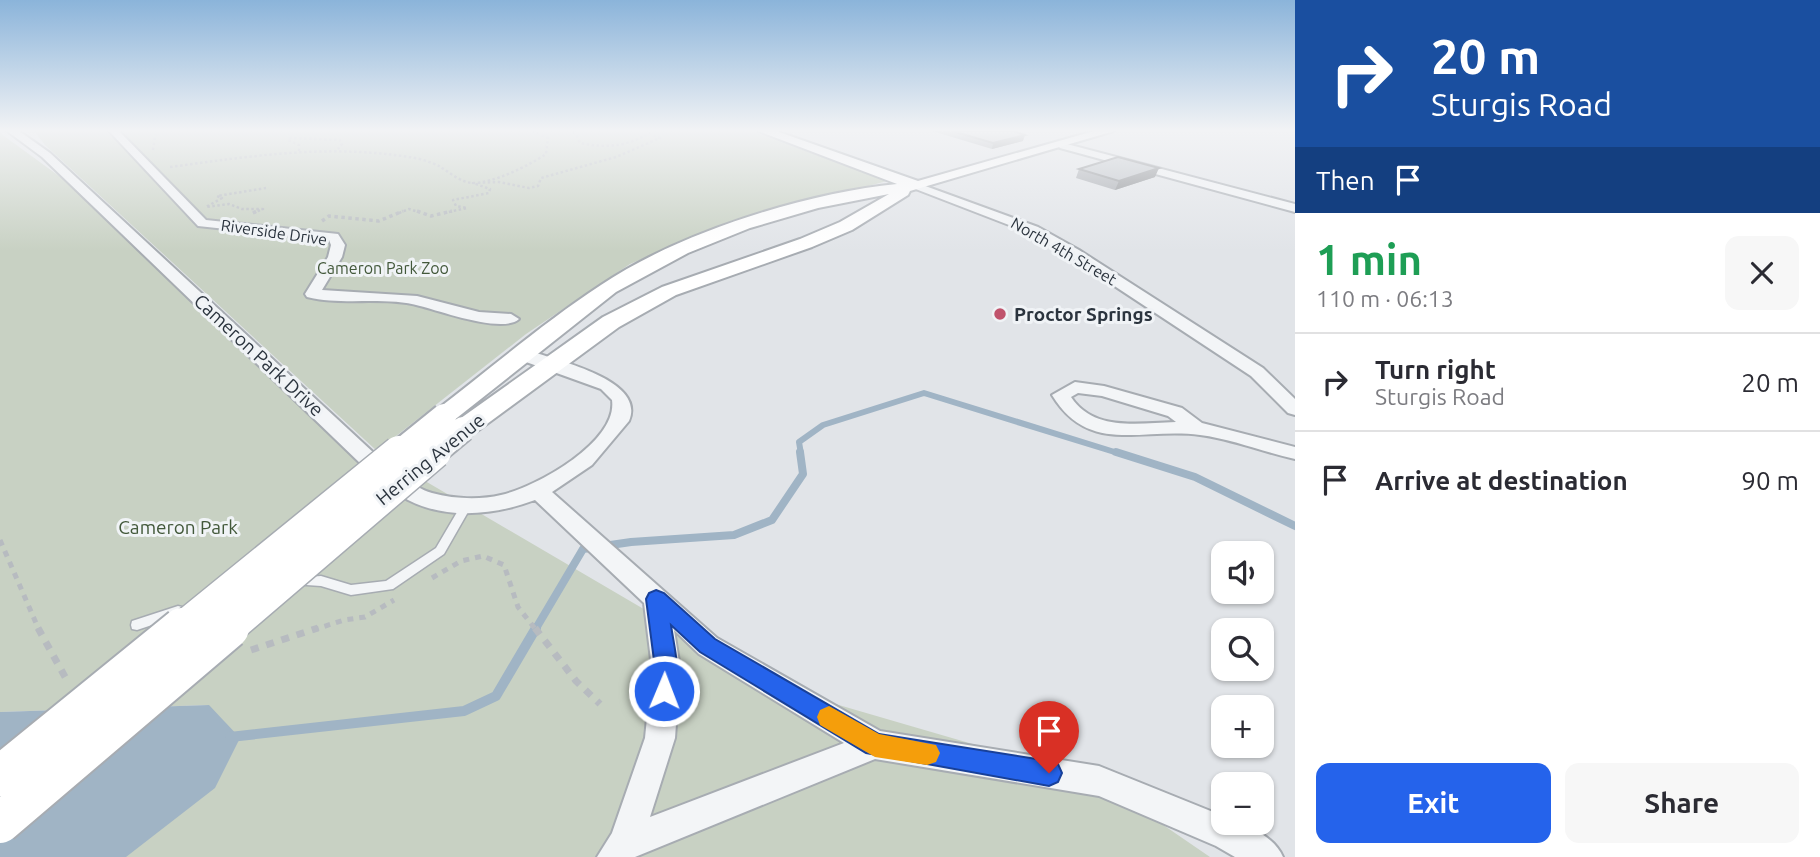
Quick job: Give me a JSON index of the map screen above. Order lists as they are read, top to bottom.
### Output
{
  "streets": {
    "main road": ["North 4th Street", "Herring Avenue"],
    "street": ["Riverside Drive", "Cameron Park Drive"]
  },
  "crossings": [
    ["North 4th Street", "Herring Avenue"],
    ["Cameron Park Drive", "Herring Avenue"]
  ],
  "parks": ["Cameron Park Zoo", "Cameron Park"],
  "places": ["Proctor Springs"],
  "page": {
    "turn": ["20 m", "Sturgis Road"],
    "then": "Then",
    "heading": ["1 min", "110 m · 06:13"],
    "list": [
      {
        "name": "Turn right",
        "note": "Sturgis Road",
        "value": "20 m"
      },
      {
        "name": "Arrive at destination",
        "value": "90 m"
      }
    ],
    "map_buttons": ["+", "−"],
    "buttons": ["Exit", "Share"]
  }
}
